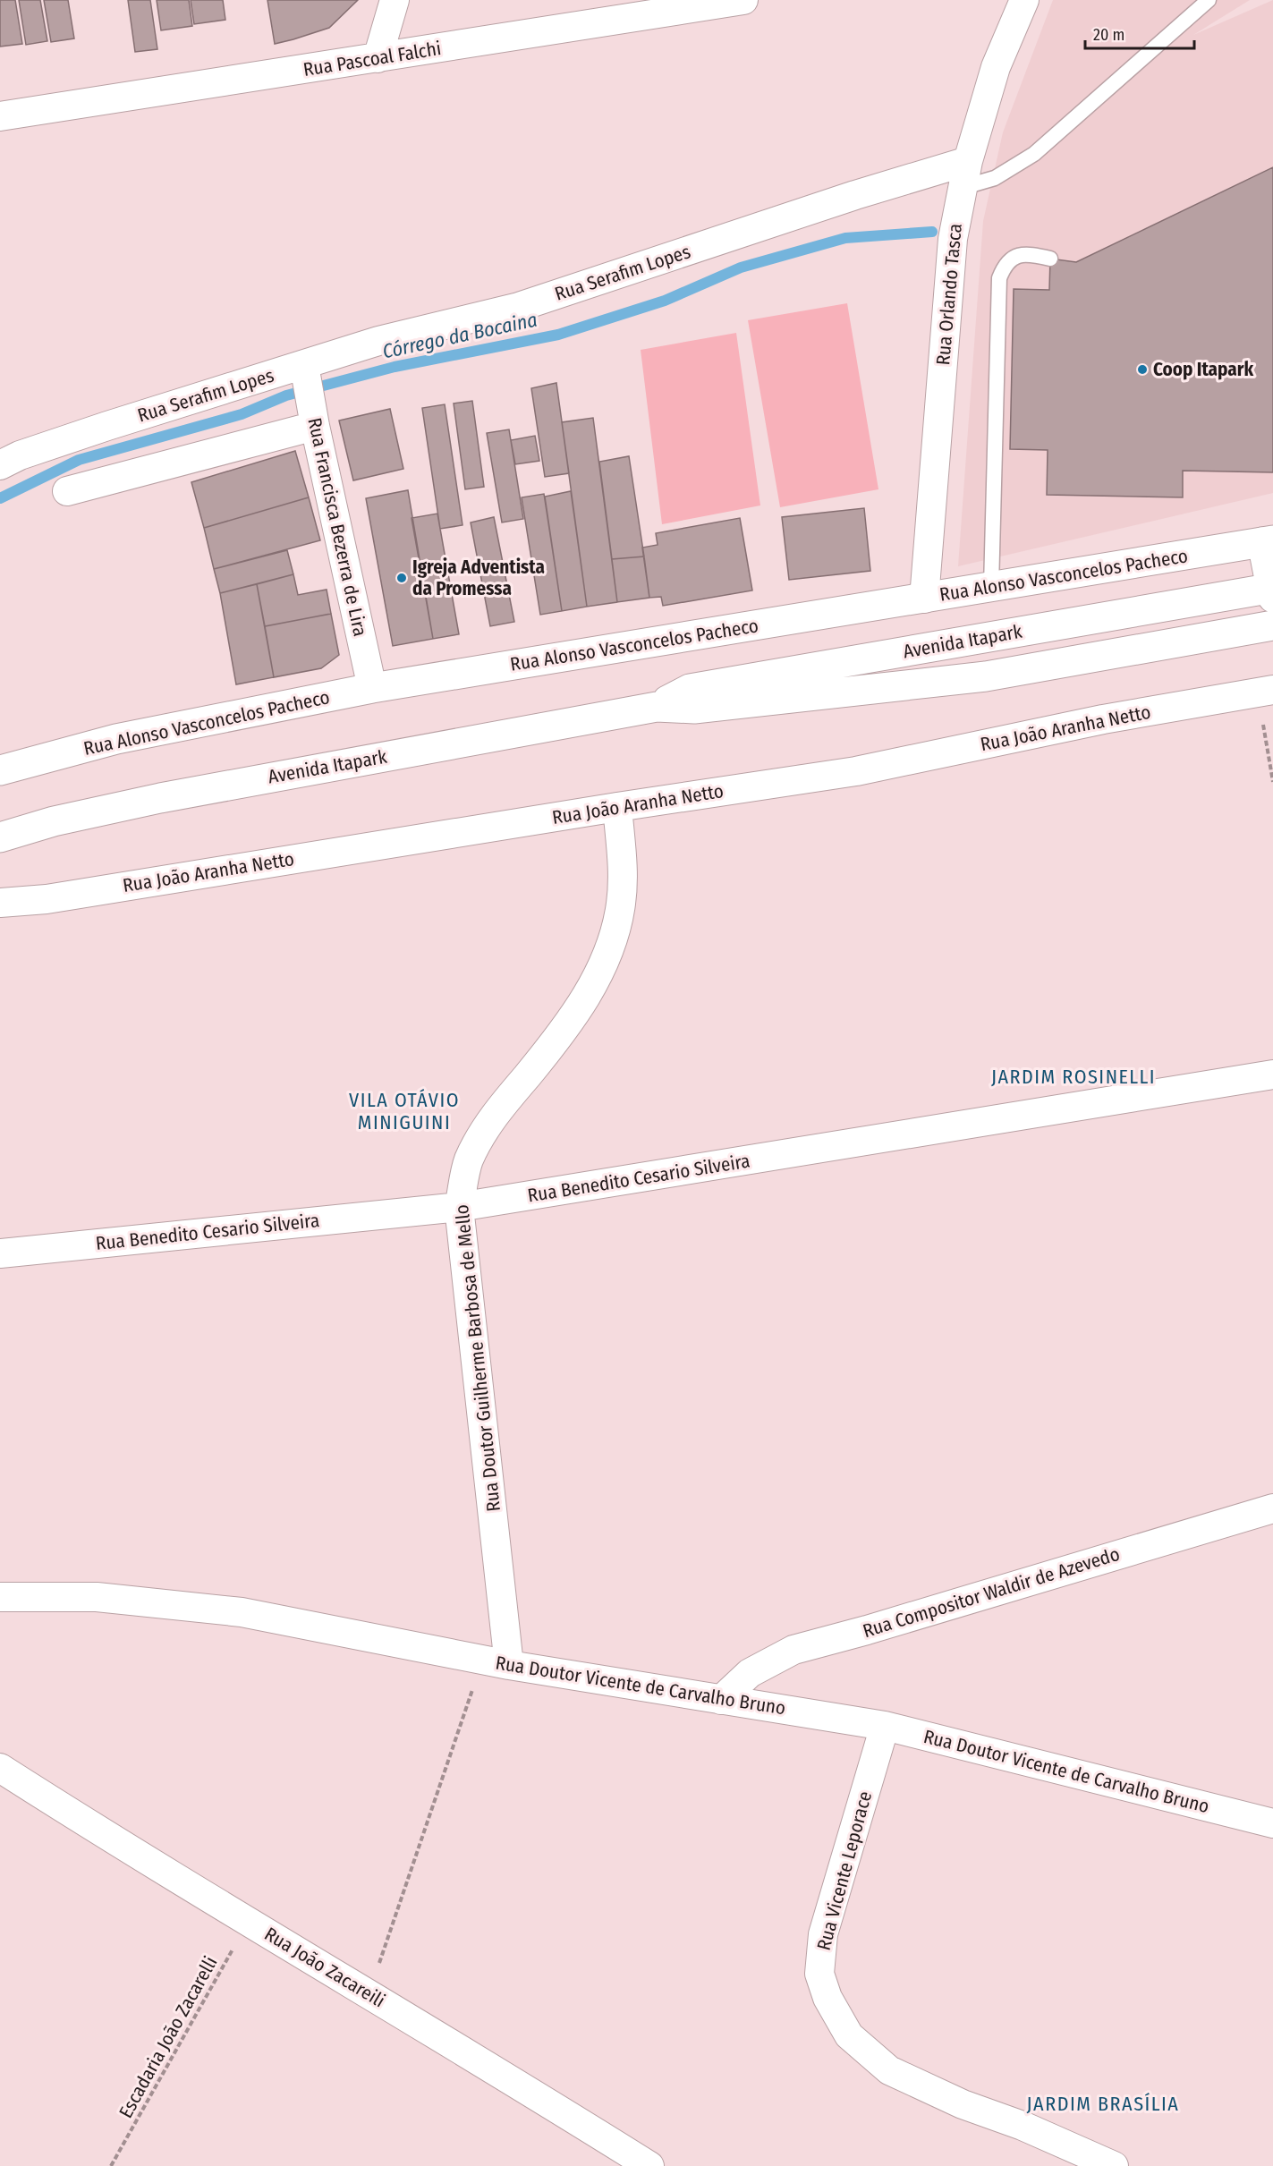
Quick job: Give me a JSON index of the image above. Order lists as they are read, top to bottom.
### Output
{
  "streets": {
    "main road": ["Rua Alonso Vasconcelos Pacheco", "Avenida Itapark"],
    "street": [
      "Rua Pascoal Falchi",
      "Rua Serafim Lopes",
      "Rua Orlando Tasca",
      "Rua Francisca Bezerra de Lira",
      "Rua João Aranha Netto",
      "Rua Benedito Cesario Silveira",
      "Rua Doutor Guilherme Barbosa de Mello",
      "Rua Compositor Waldir de Azevedo",
      "Rua Doutor Vicente de Carvalho Bruno",
      "Rua Vicente Leporace",
      "Rua João Zacareili"
    ],
    "path": ["Escadaria João Zacarelli"]
  },
  "crossings": [
    ["Rua Serafim Lopes", "Rua Orlando Tasca"],
    ["Rua Serafim Lopes", "Rua Francisca Bezerra de Lira"],
    ["Rua Orlando Tasca", "Rua Alonso Vasconcelos Pacheco"],
    ["Rua Francisca Bezerra de Lira", "Rua Alonso Vasconcelos Pacheco"],
    ["Rua João Aranha Netto", "Rua Doutor Guilherme Barbosa de Mello"],
    ["Rua Benedito Cesario Silveira", "Rua Doutor Guilherme Barbosa de Mello"],
    ["Rua Doutor Guilherme Barbosa de Mello", "Rua Doutor Vicente de Carvalho Bruno"],
    ["Rua Compositor Waldir de Azevedo", "Rua Doutor Vicente de Carvalho Bruno"],
    ["Rua Doutor Vicente de Carvalho Bruno", "Rua Vicente Leporace"],
    ["Rua João Zacareili", "Escadaria João Zacarelli"]
  ],
  "districts": ["JARDIM ROSINELLI", "VILA OTÁVIO MINIGUINI", "JARDIM BRASÍLIA"],
  "water": ["Córrego da Bocaina"],
  "places": ["Coop Itapark", "Igreja Adventista da Promessa"],
  "scale_bar": "20 m"
}
